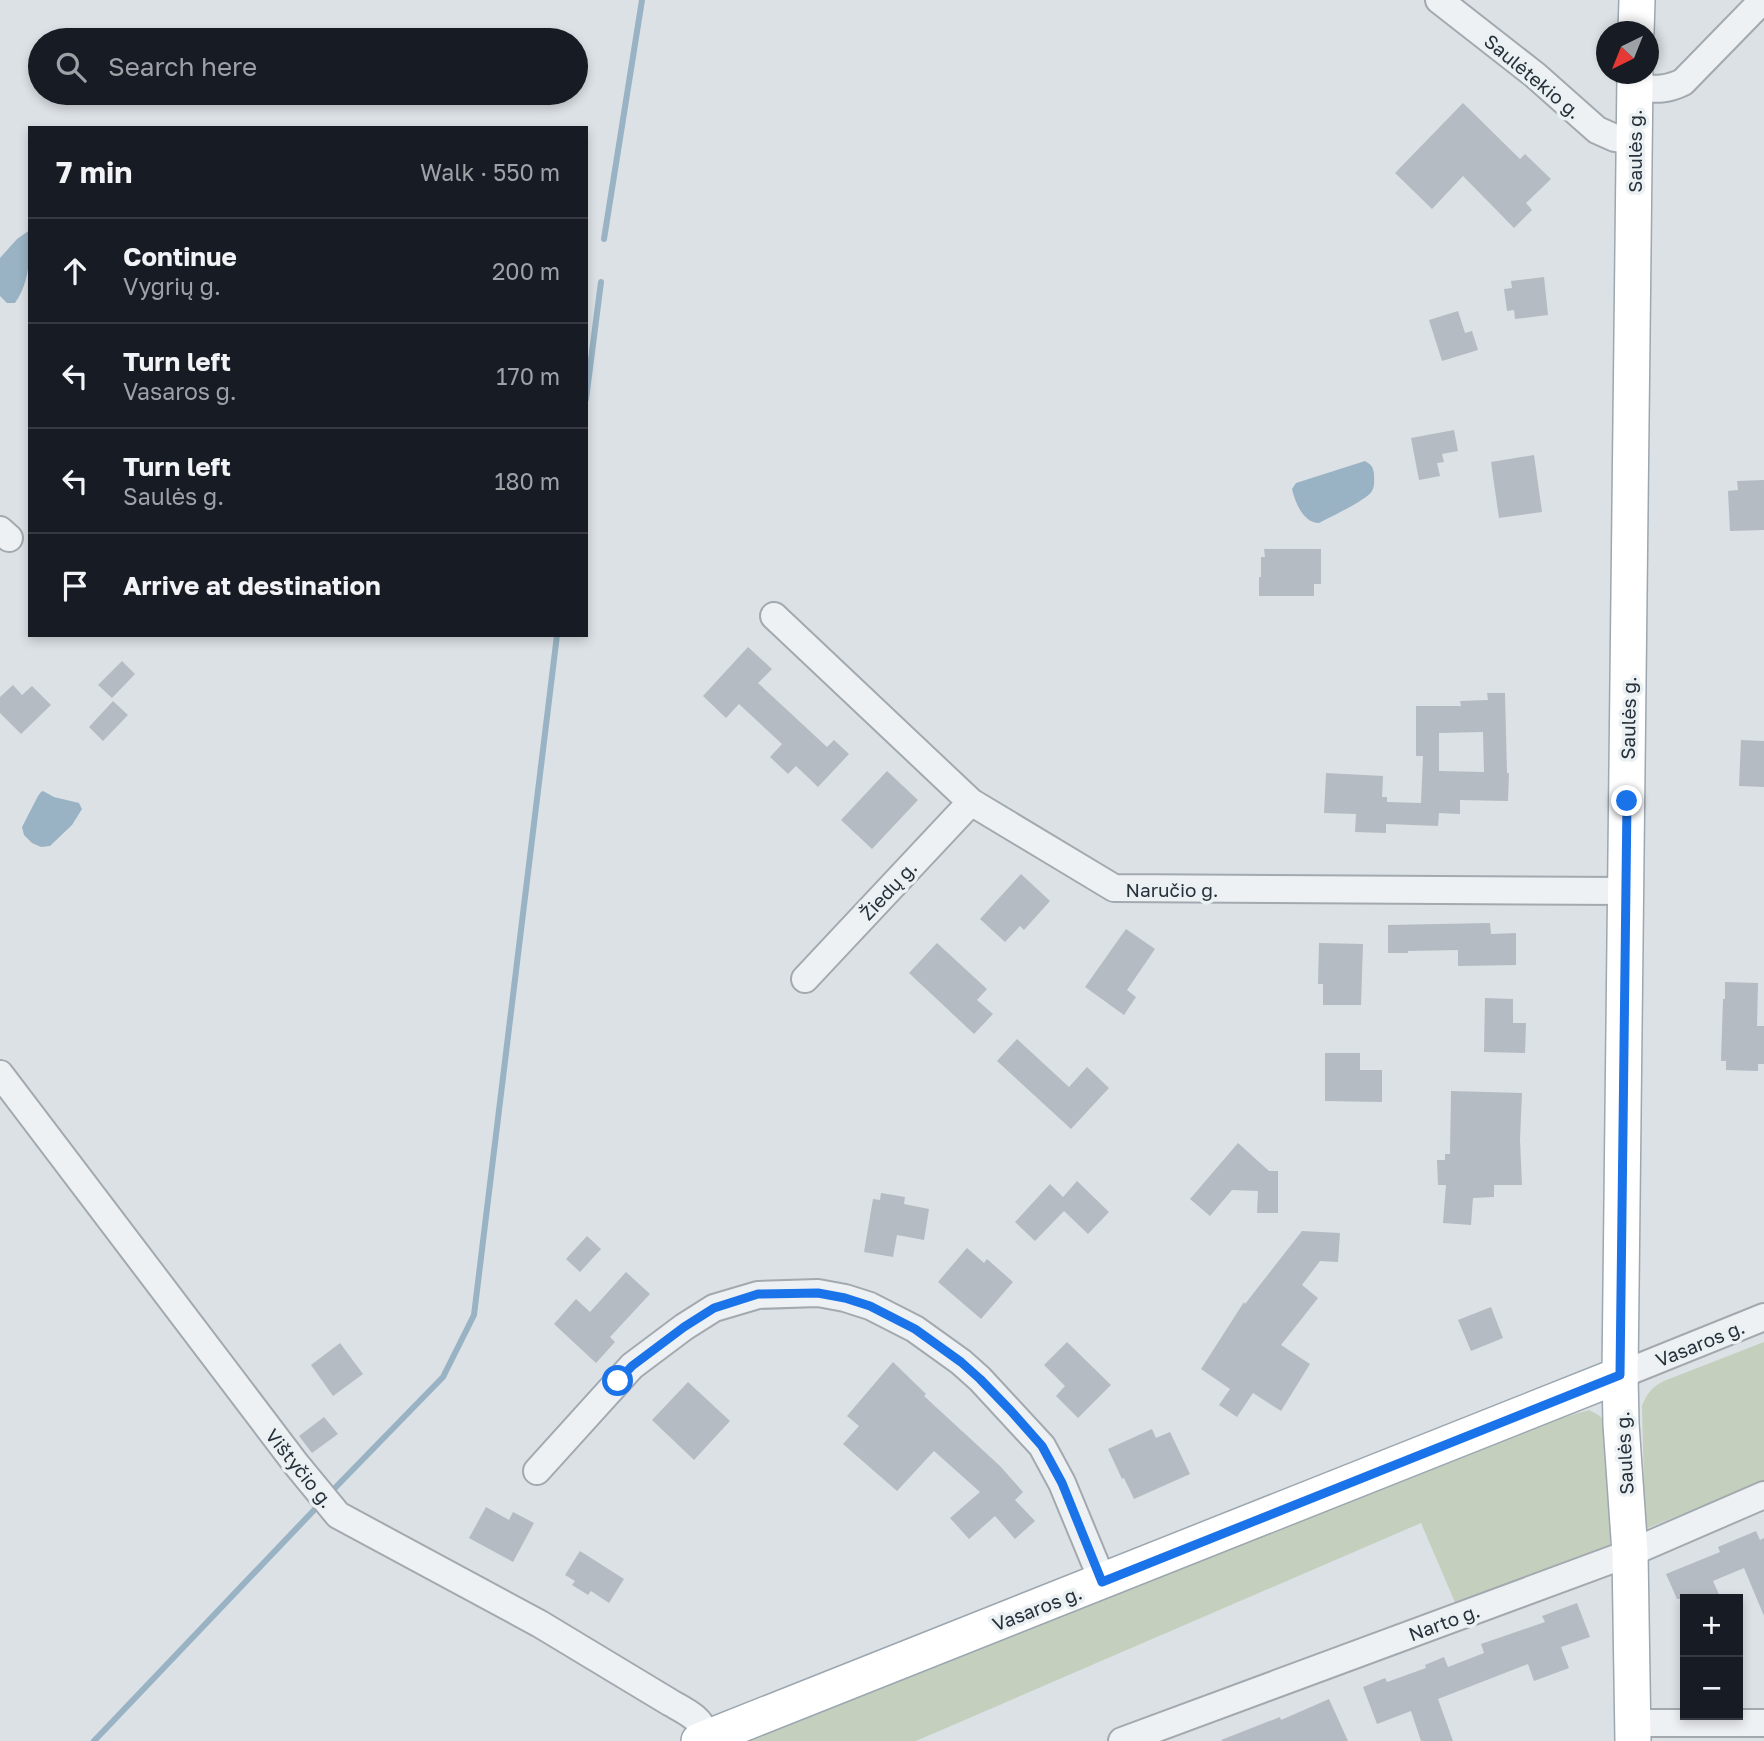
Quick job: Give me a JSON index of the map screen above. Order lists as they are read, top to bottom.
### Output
{
  "streets": {
    "main road": ["Saulės g.", "Vasaros g."],
    "street": [
      "Saulėtekio g.",
      "Naručio g.",
      "Žiedų g.",
      "Vištyčio g.",
      "Narto g."
    ]
  },
  "crossings": [
    ["Saulėtekio g.", "Saulės g."],
    ["Saulės g.", "Naručio g."],
    ["Saulės g.", "Vasaros g."],
    ["Saulės g.", "Narto g."],
    ["Naručio g.", "Žiedų g."],
    ["Vasaros g.", "Vištyčio g."]
  ],
  "north": "bottom left",
  "page": {
    "search": "Search here",
    "heading": ["7 min", "Walk · 550 m"],
    "list": [
      ["Continue", "Vygrių g.", "200 m"],
      ["Turn left", "Vasaros g.", "170 m"],
      ["Turn left", "Saulės g.", "180 m"],
      "Arrive at destination"
    ],
    "map_buttons": ["+", "−"]
  }
}
